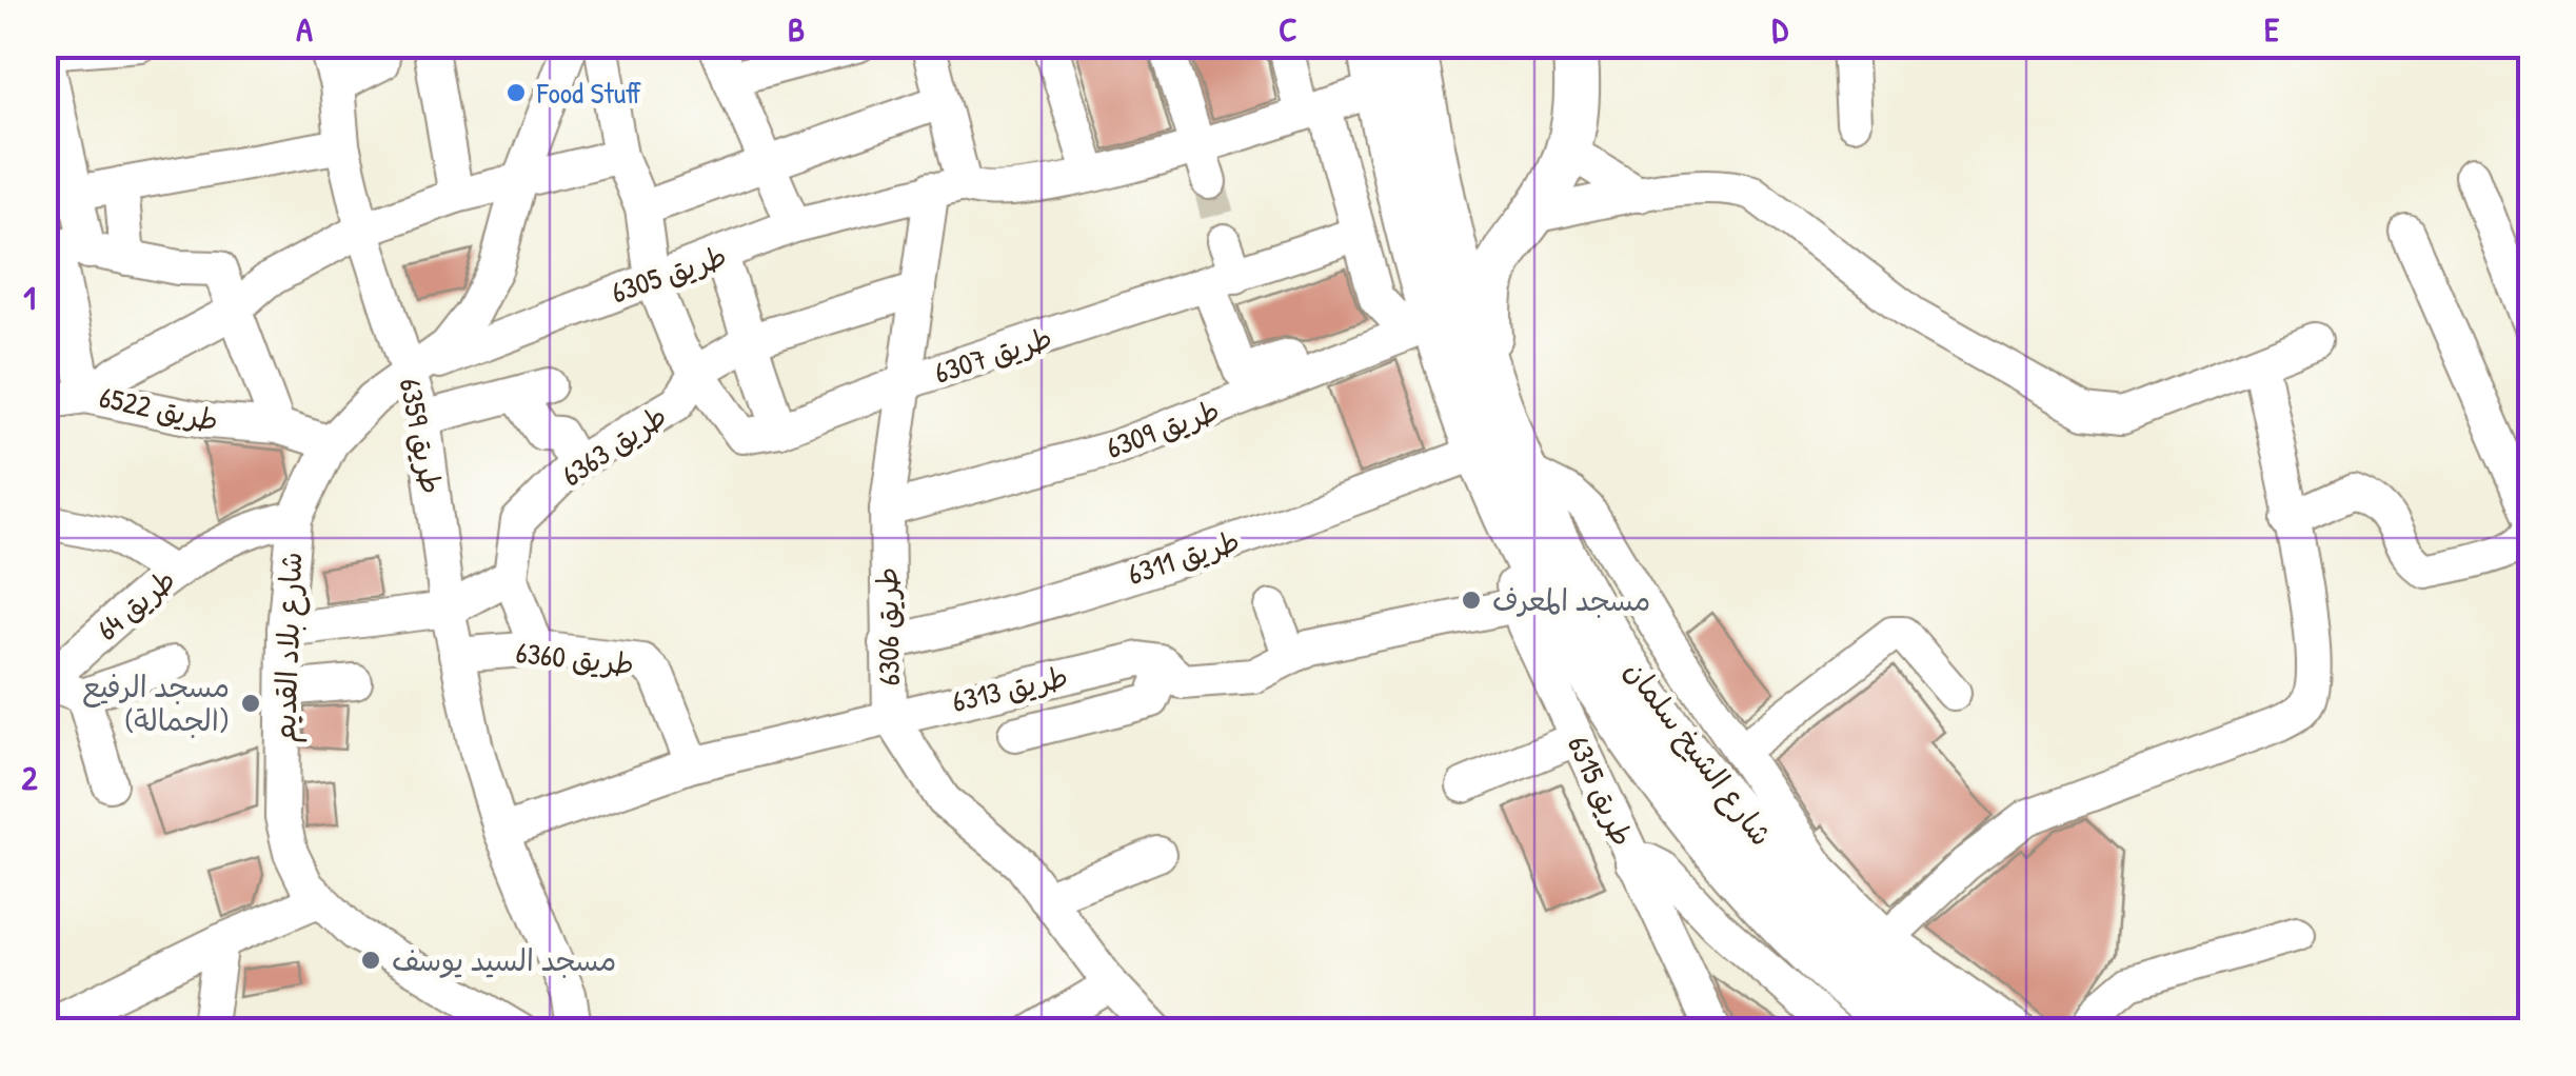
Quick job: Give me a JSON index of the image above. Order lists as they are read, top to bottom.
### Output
{
  "streets": {
    "main road": ["شارع الشيخ سلمان"],
    "street": [
      "طريق 6305",
      "طريق 6307",
      "طريق 6522",
      "طريق 6309",
      "طريق 6359",
      "طريق 6363",
      "طريق 6311",
      "طريق 64",
      "طريق 6306",
      "شارع بلاد القديم",
      "طريق 6360",
      "طريق 6313",
      "طريق 6315"
    ]
  },
  "crossings": [
    ["طريق 6305", "طريق 6359"],
    ["طريق 6305", "طريق 6306"],
    ["طريق 6305", "شارع بلاد القديم"],
    ["طريق 6305", "شارع الشيخ سلمان"],
    ["طريق 6307", "طريق 6306"],
    ["طريق 6522", "شارع بلاد القديم"],
    ["طريق 6309", "طريق 6306"],
    ["طريق 6309", "شارع الشيخ سلمان"],
    ["طريق 6359", "شارع بلاد القديم"],
    ["طريق 6359", "طريق 6360"],
    ["طريق 6359", "طريق 6313"],
    ["طريق 6363", "طريق 6306"],
    ["طريق 6311", "طريق 6306"],
    ["طريق 6311", "شارع الشيخ سلمان"],
    ["طريق 64", "شارع بلاد القديم"],
    ["طريق 6306", "طريق 6313"],
    ["طريق 6360", "طريق 6313"],
    ["طريق 6313", "طريق 6315"],
    ["شارع الشيخ سلمان", "طريق 6315"]
  ],
  "places": [
    "Food Stuff",
    "مسجد المعرف",
    "مسجد الرفيع (الجمالة)",
    "مسجد السيد يوسف"
  ],
  "grid": {
    "columns": [
      "A",
      "B",
      "C",
      "D",
      "E"
    ],
    "rows": ["1", "2"]
  }
}
